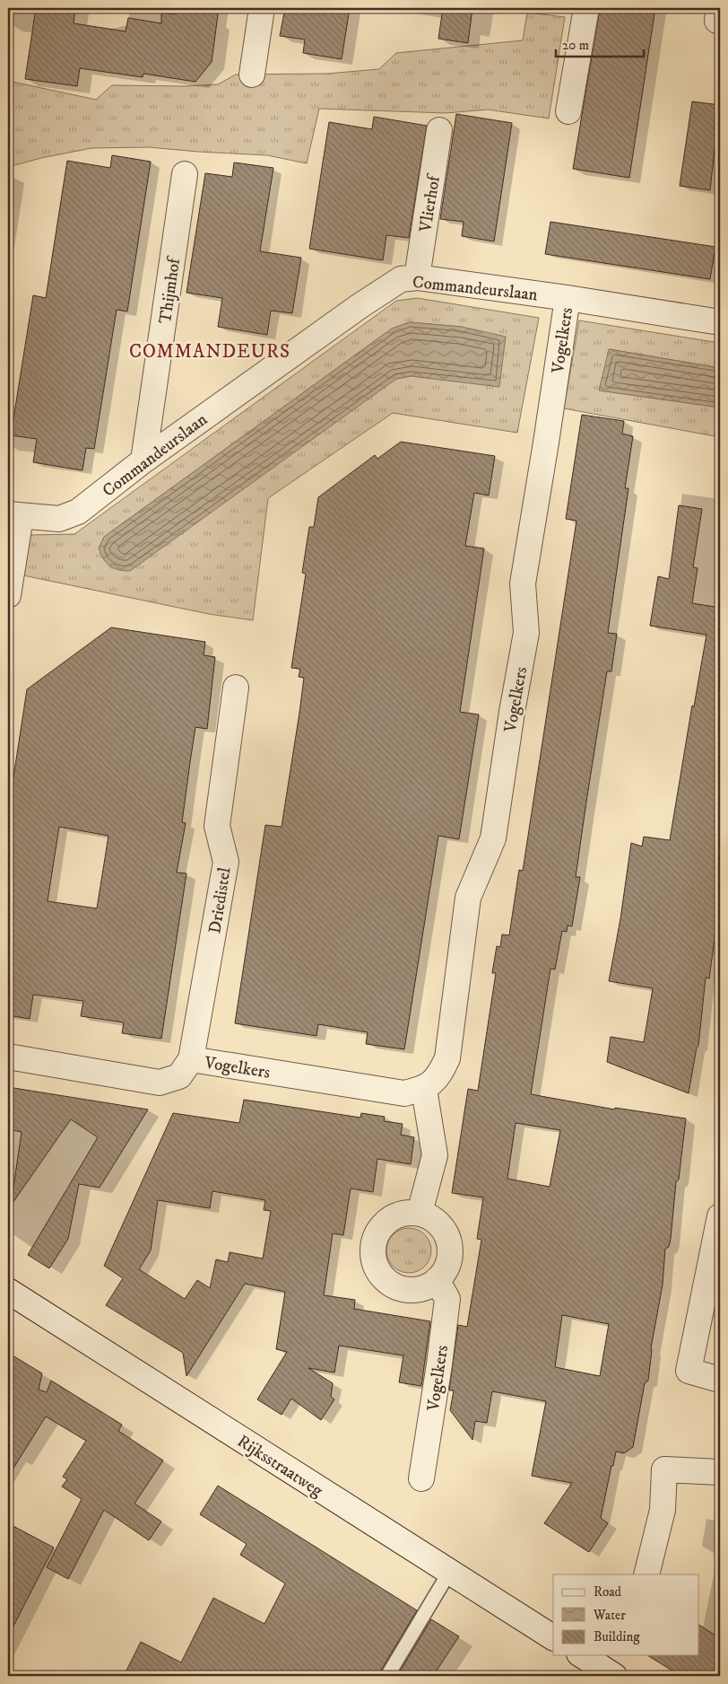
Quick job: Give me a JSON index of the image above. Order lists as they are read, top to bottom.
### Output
{
  "streets": {
    "street": [
      "Vlierhof",
      "Commandeurslaan",
      "Thijmhof",
      "Vogelkers",
      "Driedistel",
      "Rijksstraatweg"
    ]
  },
  "crossings": [
    ["Vlierhof", "Commandeurslaan"],
    ["Commandeurslaan", "Thijmhof"],
    ["Commandeurslaan", "Vogelkers"],
    ["Vogelkers", "Driedistel"]
  ],
  "districts": ["COMMANDEURS"],
  "legend": ["Road", "Water", "Building"],
  "scale_bar": "20 m"
}
